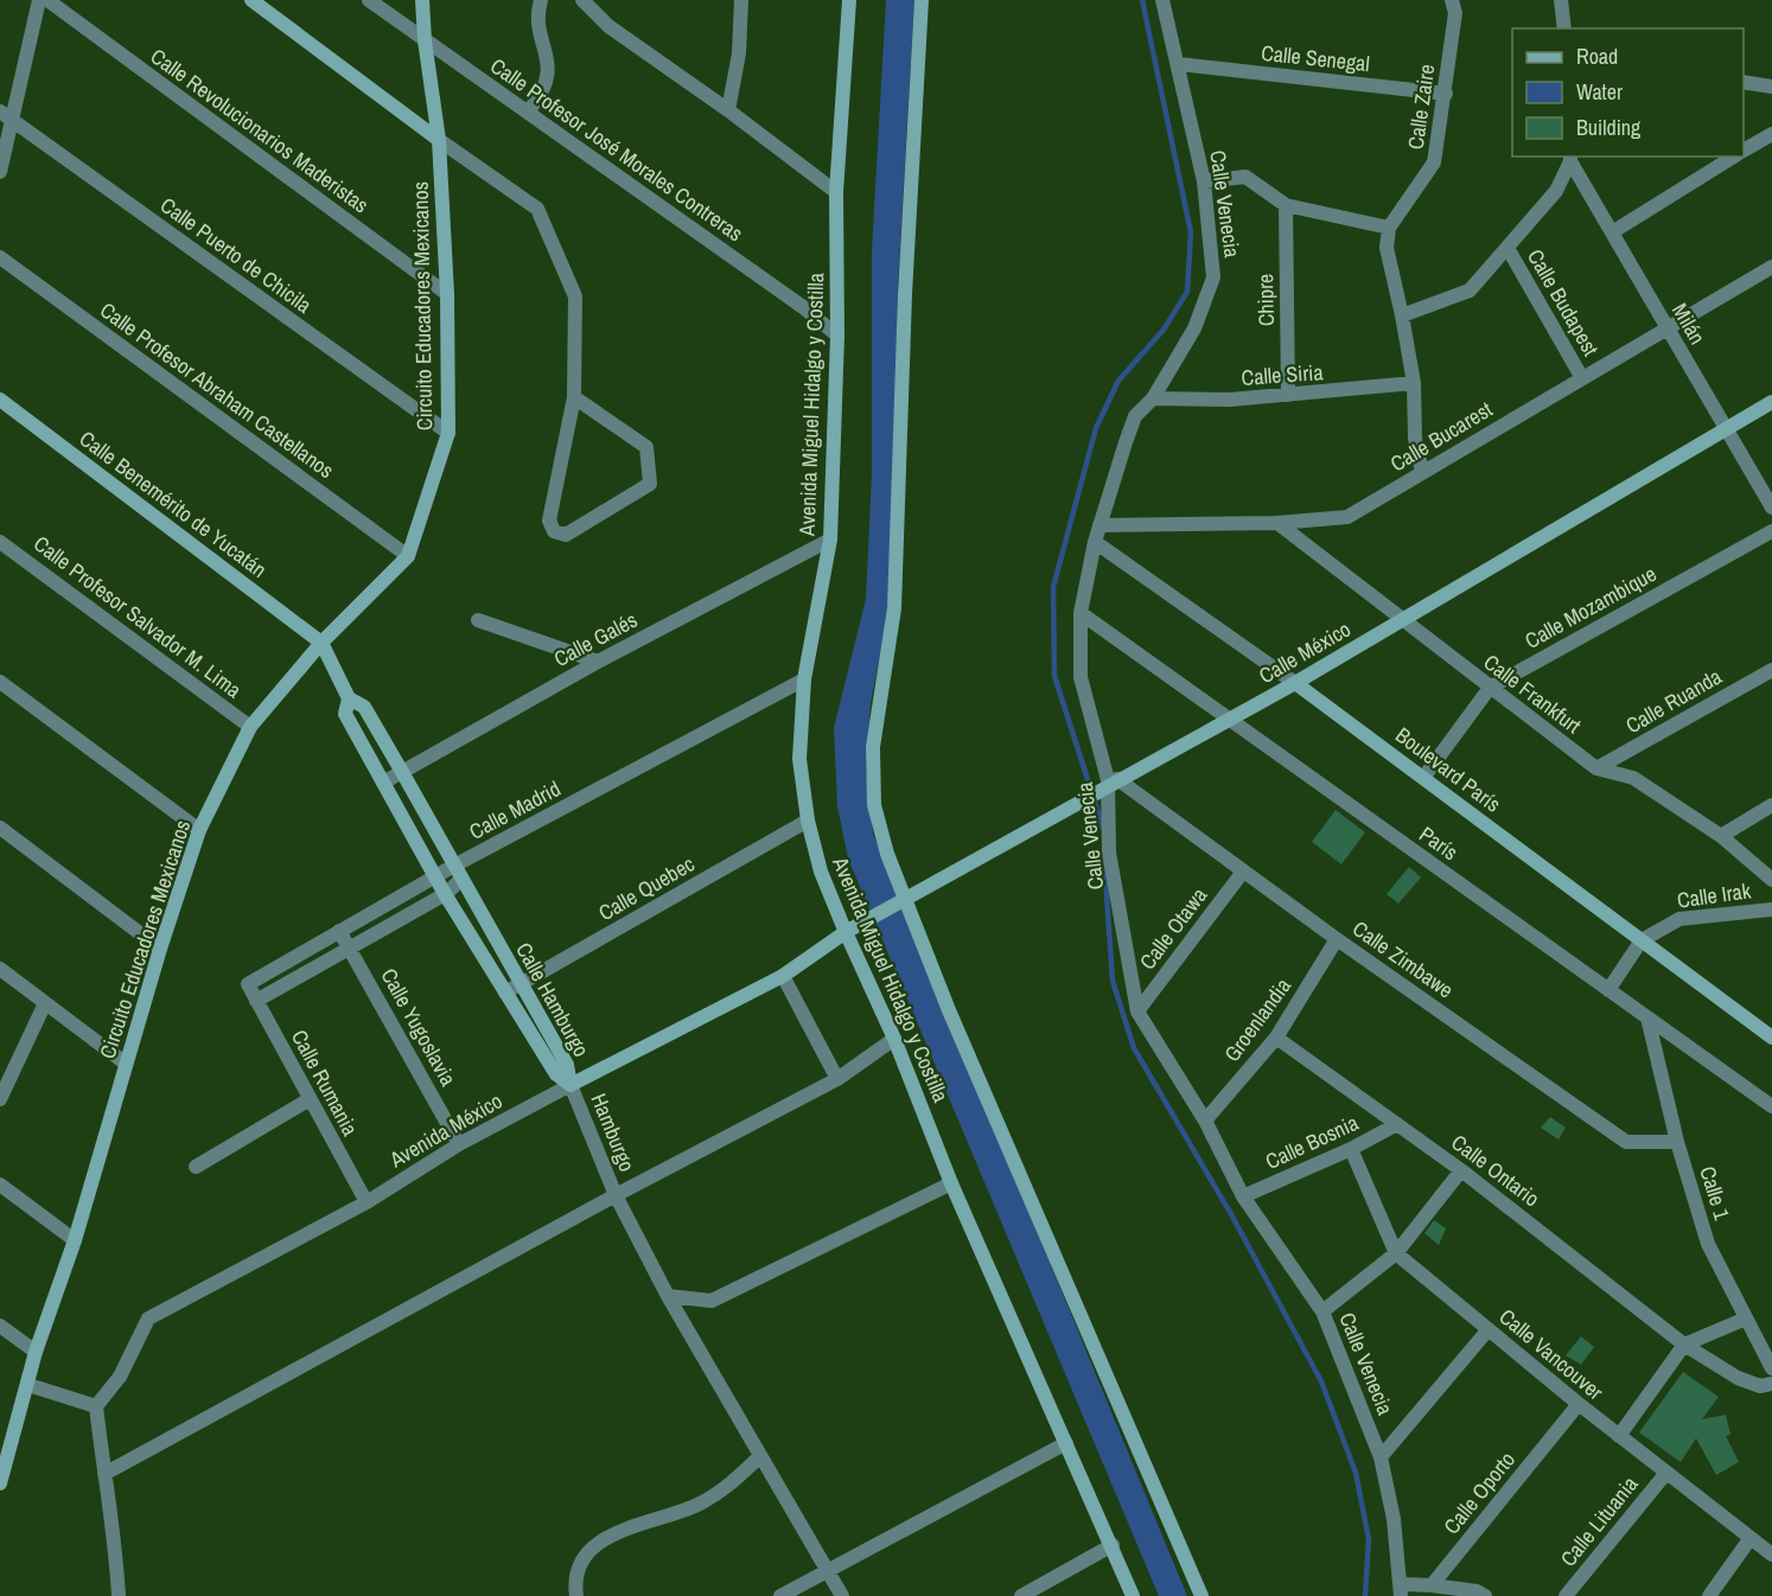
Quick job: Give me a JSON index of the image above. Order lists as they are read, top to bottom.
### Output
{
  "streets": {
    "street": [
      "Calle Senegal",
      "Calle Zaire",
      "Calle Revolucionarios Maderistas",
      "Calle Profesor José Morales Contreras",
      "Calle Venecia",
      "Calle Puerto de Chicila",
      "Chipre",
      "Calle Budapest",
      "Circuito Educadores Mexicanos",
      "Milán",
      "Calle Siria",
      "Calle Profesor Abraham Castellanos",
      "Avenida Miguel Hidalgo y Costilla",
      "Calle Bucarest",
      "Calle Benemérito de Yucatán",
      "Calle Mozambique",
      "Calle Profesor Salvador M. Lima",
      "Calle Galés",
      "Calle México",
      "Calle Frankfurt",
      "Calle Ruanda",
      "Boulevard París",
      "Calle Madrid",
      "París",
      "Calle Quebec",
      "Calle Irak",
      "Calle Otawa",
      "Calle Zimbawe",
      "Calle Hamburgo",
      "Groenlandia",
      "Calle Yugoslavia",
      "Calle Rumania",
      "Avenida México",
      "Hamburgo",
      "Calle Bosnia",
      "Calle Ontario",
      "Calle 1",
      "Calle Vancouver",
      "Calle Oporto",
      "Calle Lituania"
    ]
  },
  "crossings": [
    ["Calle Senegal", "Calle Zaire"],
    ["Calle Senegal", "Calle Venecia"],
    ["Calle Revolucionarios Maderistas", "Circuito Educadores Mexicanos"],
    ["Calle Profesor José Morales Contreras", "Circuito Educadores Mexicanos"],
    ["Calle Profesor José Morales Contreras", "Avenida Miguel Hidalgo y Costilla"],
    ["Calle Venecia", "Calle Siria"],
    ["Calle Venecia", "Calle Bucarest"],
    ["Calle Venecia", "Calle México"],
    ["Calle Venecia", "Boulevard París"],
    ["Calle Venecia", "París"],
    ["Calle Venecia", "Calle Otawa"],
    ["Calle Venecia", "Calle Zimbawe"],
    ["Calle Venecia", "Groenlandia"],
    ["Calle Venecia", "Calle Bosnia"],
    ["Calle Puerto de Chicila", "Circuito Educadores Mexicanos"],
    ["Chipre", "Calle Siria"],
    ["Calle Budapest", "Calle Bucarest"],
    ["Circuito Educadores Mexicanos", "Calle Profesor Abraham Castellanos"],
    ["Circuito Educadores Mexicanos", "Calle Benemérito de Yucatán"],
    ["Circuito Educadores Mexicanos", "Calle Profesor Salvador M. Lima"],
    ["Circuito Educadores Mexicanos", "Calle Hamburgo"],
    ["Milán", "Calle Bucarest"],
    ["Milán", "Calle México"],
    ["Avenida Miguel Hidalgo y Costilla", "Calle Galés"],
    ["Avenida Miguel Hidalgo y Costilla", "Calle México"],
    ["Avenida Miguel Hidalgo y Costilla", "Calle Madrid"],
    ["Avenida Miguel Hidalgo y Costilla", "Calle Quebec"],
    ["Avenida Miguel Hidalgo y Costilla", "Avenida México"],
    ["Calle Bucarest", "Calle Frankfurt"],
    ["Calle Benemérito de Yucatán", "Calle Hamburgo"],
    ["Calle Mozambique", "Calle Frankfurt"],
    ["Calle Mozambique", "Boulevard París"],
    ["Calle Galés", "Calle Hamburgo"],
    ["Calle México", "Calle Frankfurt"],
    ["Calle México", "Boulevard París"],
    ["Calle México", "París"],
    ["Calle México", "Calle Zimbawe"],
    ["Calle México", "Avenida México"],
    ["Calle Frankfurt", "Calle Ruanda"],
    ["Boulevard París", "Calle Irak"],
    ["Calle Madrid", "Calle Hamburgo"],
    ["Calle Madrid", "Calle Yugoslavia"],
    ["Calle Madrid", "Calle Rumania"],
    ["París", "Calle Irak"],
    ["París", "Calle 1"],
    ["Calle Quebec", "Calle Hamburgo"],
    ["Calle Otawa", "Calle Zimbawe"],
    ["Calle Zimbawe", "Groenlandia"],
    ["Calle Zimbawe", "Calle 1"],
    ["Calle Hamburgo", "Avenida México"],
    ["Calle Hamburgo", "Hamburgo"],
    ["Groenlandia", "Calle Ontario"],
    ["Calle Yugoslavia", "Avenida México"],
    ["Calle Rumania", "Avenida México"],
    ["Avenida México", "Hamburgo"],
    ["Calle Bosnia", "Calle Ontario"],
    ["Calle Bosnia", "Calle Vancouver"],
    ["Calle Vancouver", "Calle Oporto"],
    ["Calle Vancouver", "Calle Lituania"]
  ],
  "legend": ["Road", "Water", "Building"]
}
